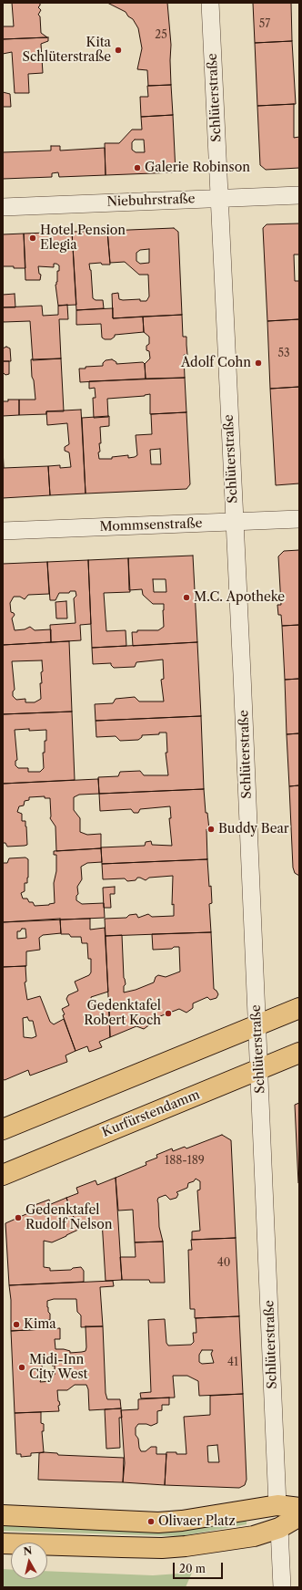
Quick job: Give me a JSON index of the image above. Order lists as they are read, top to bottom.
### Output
{
  "streets": {
    "main road": ["Kurfürstendamm"],
    "street": ["Schlüterstraße", "Niebuhrstraße", "Mommsenstraße"]
  },
  "crossings": [
    ["Schlüterstraße", "Niebuhrstraße"],
    ["Schlüterstraße", "Mommsenstraße"],
    ["Schlüterstraße", "Kurfürstendamm"]
  ],
  "places": [
    "Kita Schlüterstraße",
    "Galerie Robinson",
    "Hotel Pension Elegia",
    "Adolf Cohn",
    "M.C. Apotheke",
    "Buddy Bear",
    "Gedenktafel Robert Koch",
    "Gedenktafel Rudolf Nelson",
    "Kima",
    "Midi-Inn City West",
    "Olivaer Platz"
  ],
  "house_numbers": [
    "57",
    "25",
    "53",
    "188-189",
    "40",
    "41"
  ],
  "scale_bar": "20 m",
  "north": "top"
}
